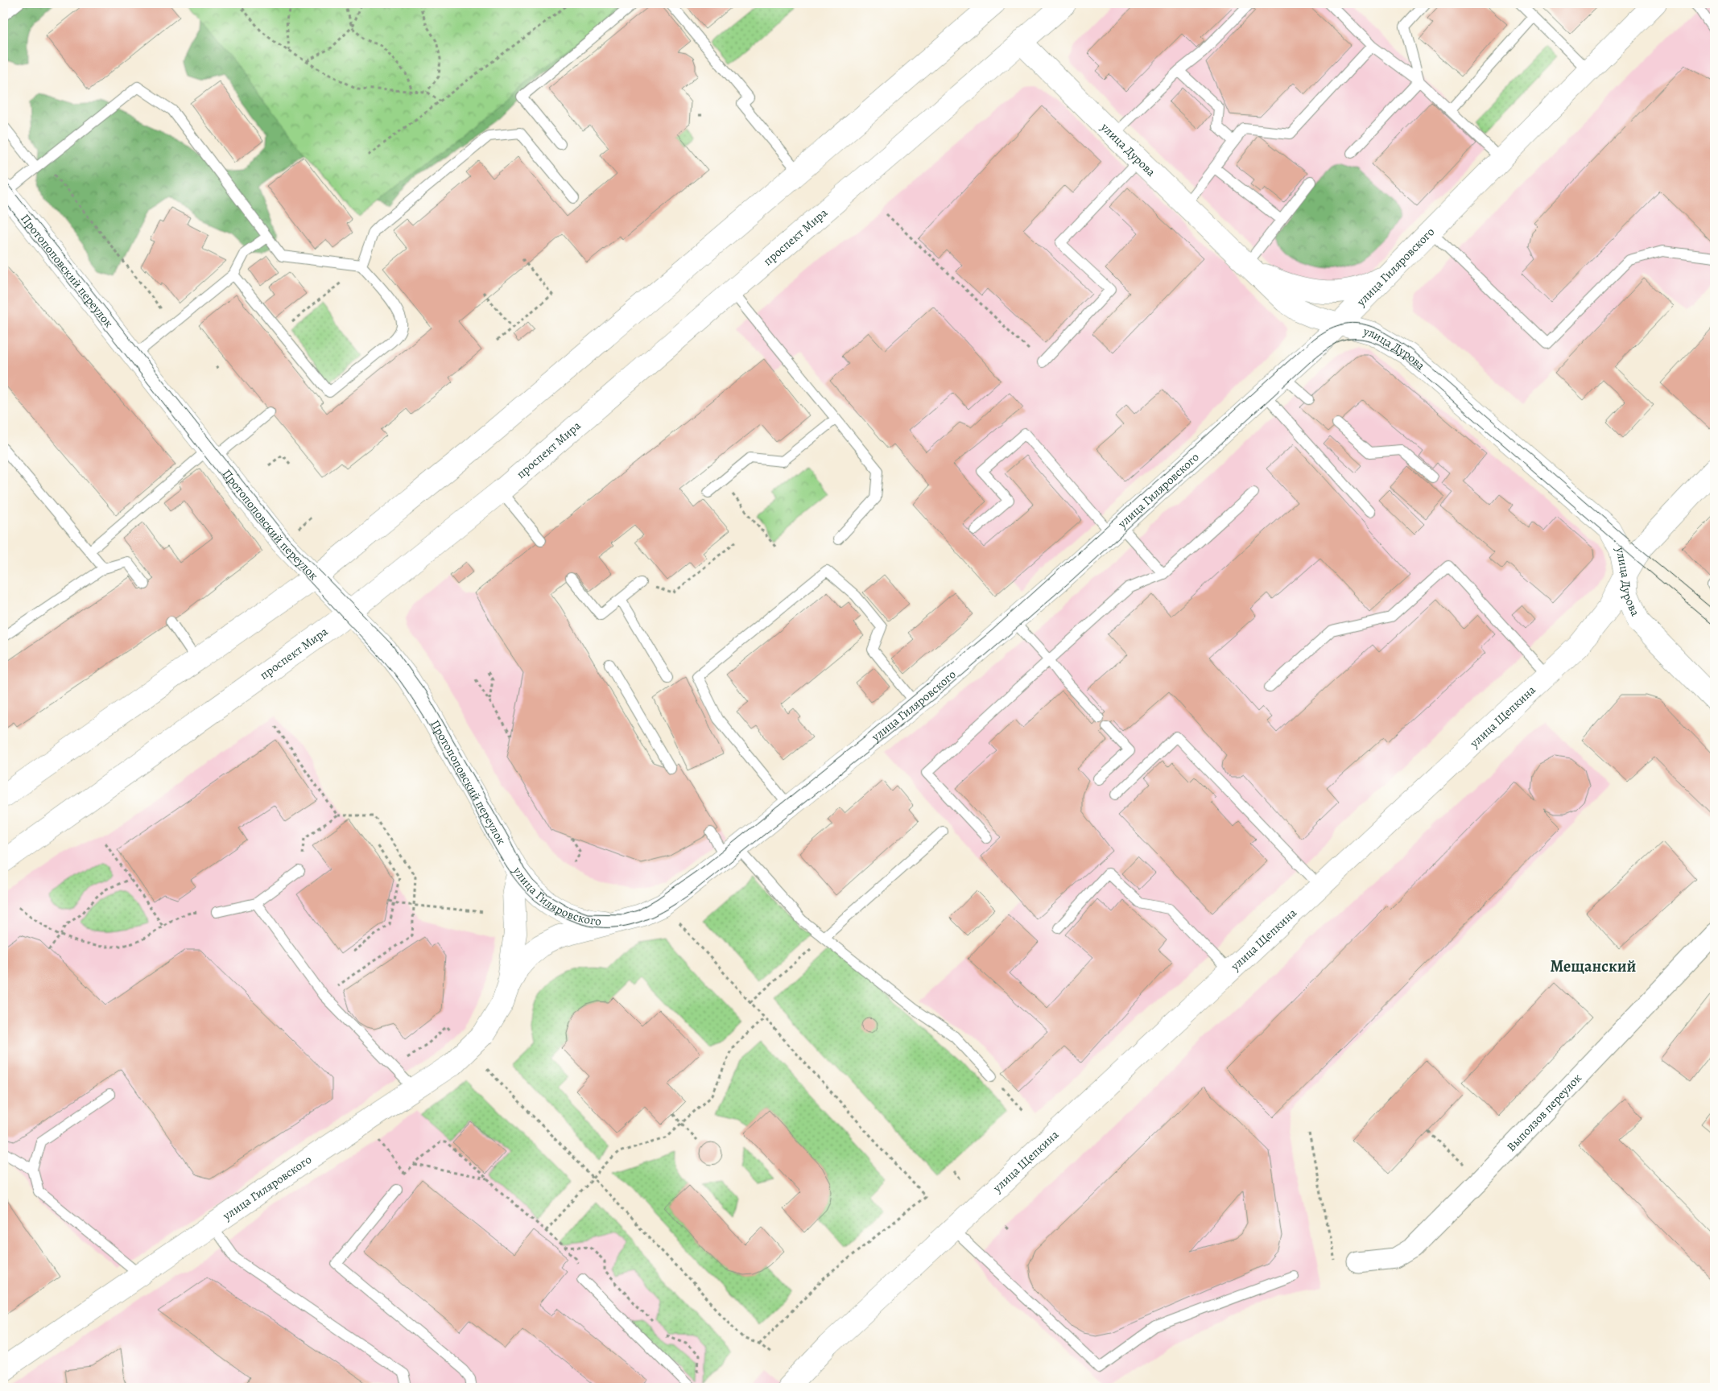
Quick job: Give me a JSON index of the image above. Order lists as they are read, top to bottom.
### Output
{
  "streets": {
    "main road": [
      "улица Дурова",
      "проспект Мира",
      "улица Гиляровского",
      "Протопоповский переулок",
      "улица Щепкина"
    ],
    "street": ["Выползов переулок"]
  },
  "crossings": [
    ["улица Дурова", "проспект Мира"],
    ["улица Дурова", "улица Гиляровского"],
    ["улица Дурова", "улица Щепкина"],
    ["проспект Мира", "Протопоповский переулок"],
    ["улица Гиляровского", "Протопоповский переулок"]
  ],
  "districts": ["Мещанский"]
}
